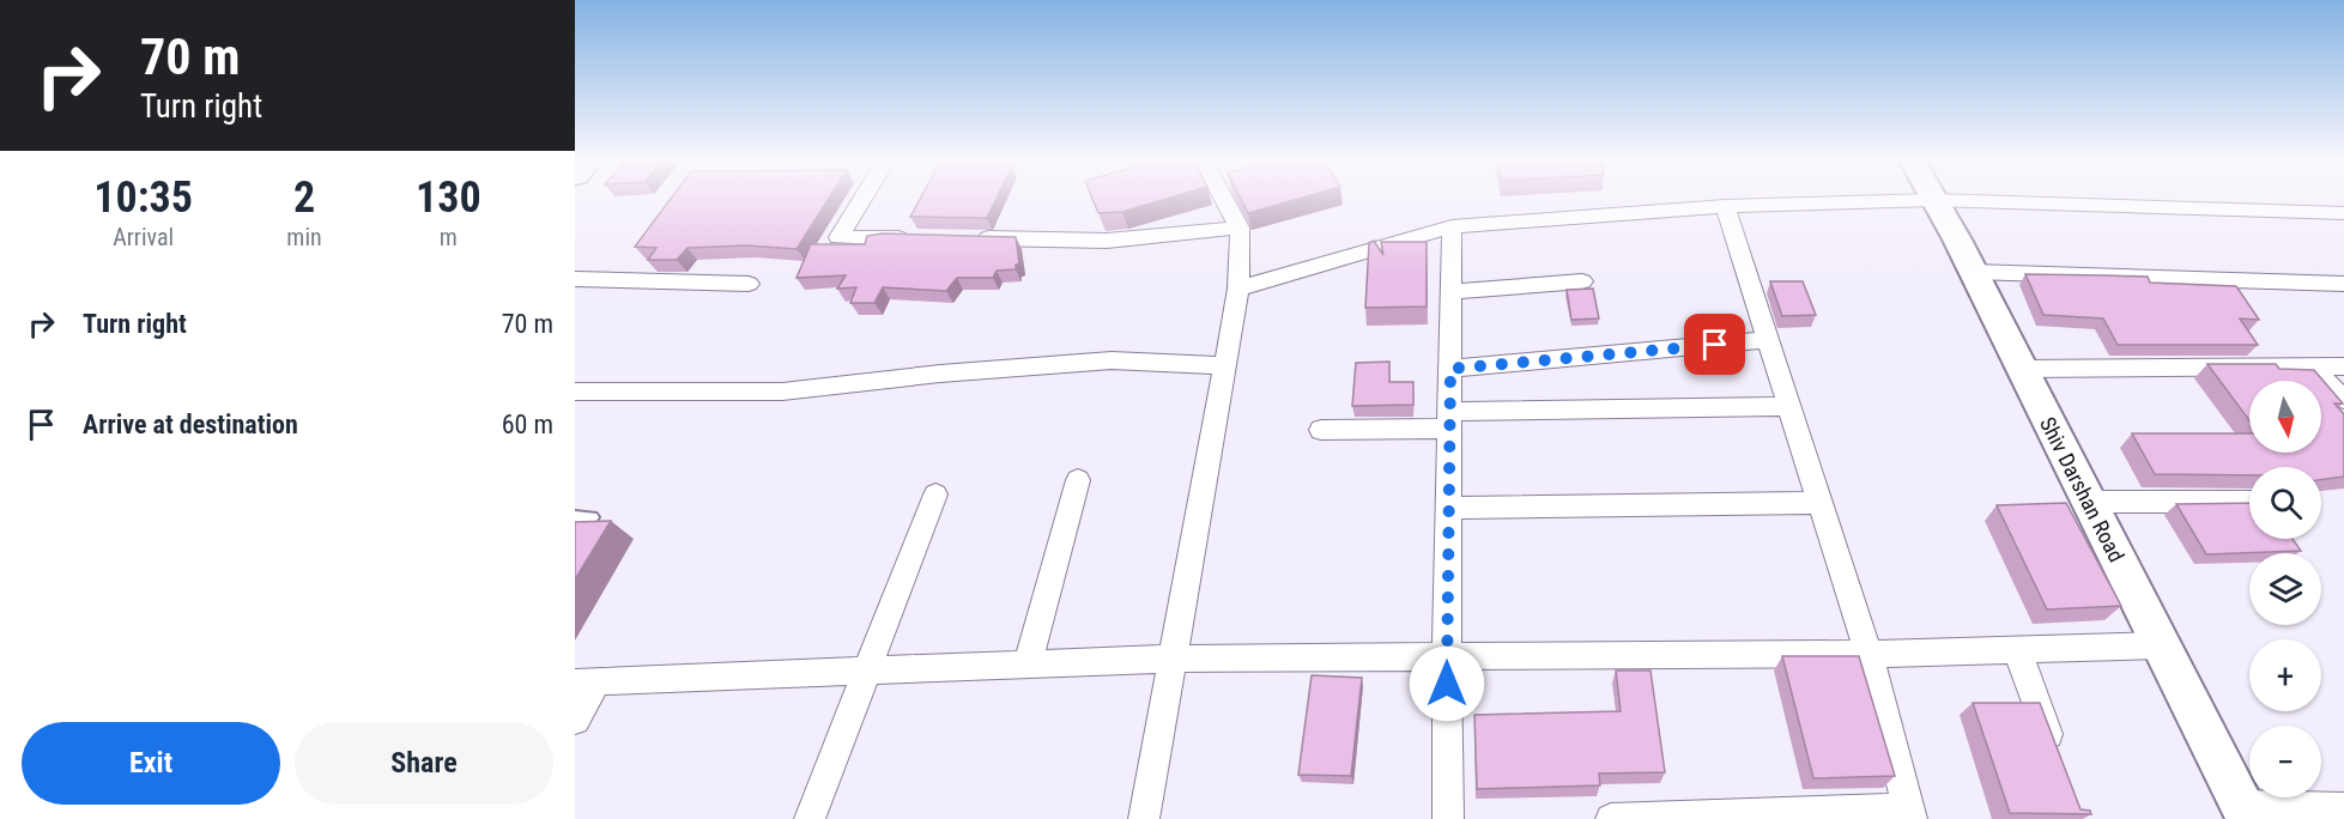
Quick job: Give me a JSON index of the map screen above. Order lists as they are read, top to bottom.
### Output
{
  "streets": {
    "street": ["Shiv Darshan Road"]
  },
  "north": "bottom",
  "page": {
    "turn": ["70 m", "Turn right"],
    "eta": [
      "10:35",
      "Arrival",
      "2",
      "min",
      "130",
      "m"
    ],
    "list": [
      {
        "name": "Turn right",
        "value": "70 m"
      },
      {
        "name": "Arrive at destination",
        "value": "60 m"
      }
    ],
    "map_buttons": ["+", "−"],
    "buttons": ["Exit", "Share"]
  }
}
